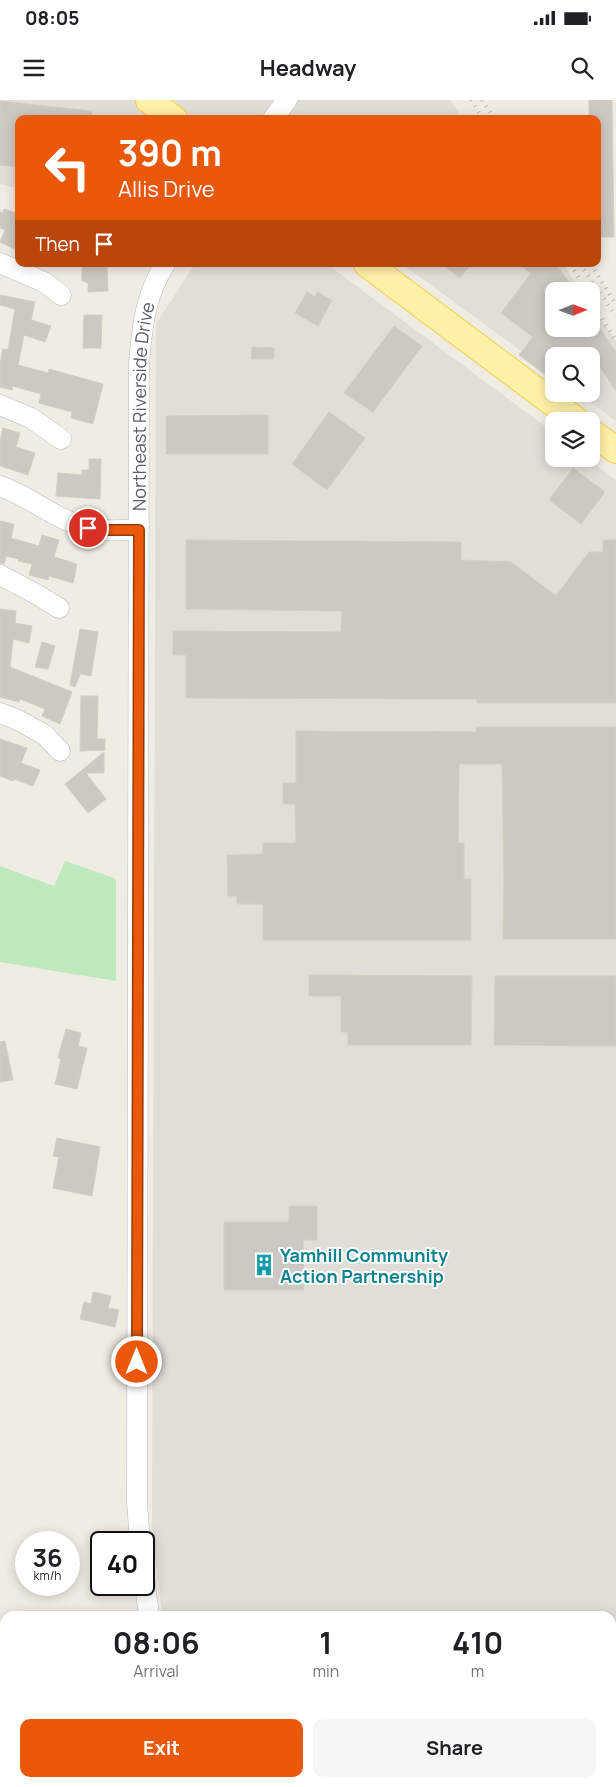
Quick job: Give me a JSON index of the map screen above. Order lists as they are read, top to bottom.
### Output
{
  "streets": {
    "street": ["Northeast Riverside Drive"]
  },
  "places": {
    "building": ["Yamhill Community Action Partnership"]
  },
  "north": "right",
  "page": {
    "status": "08:05",
    "header": "Headway",
    "turn": ["390 m", "Allis Drive"],
    "then": "Then",
    "speed": "36 km/h",
    "limit": "40",
    "eta": [
      "08:06",
      "Arrival",
      "1",
      "min",
      "410",
      "m"
    ],
    "buttons": ["Exit", "Share"]
  }
}
